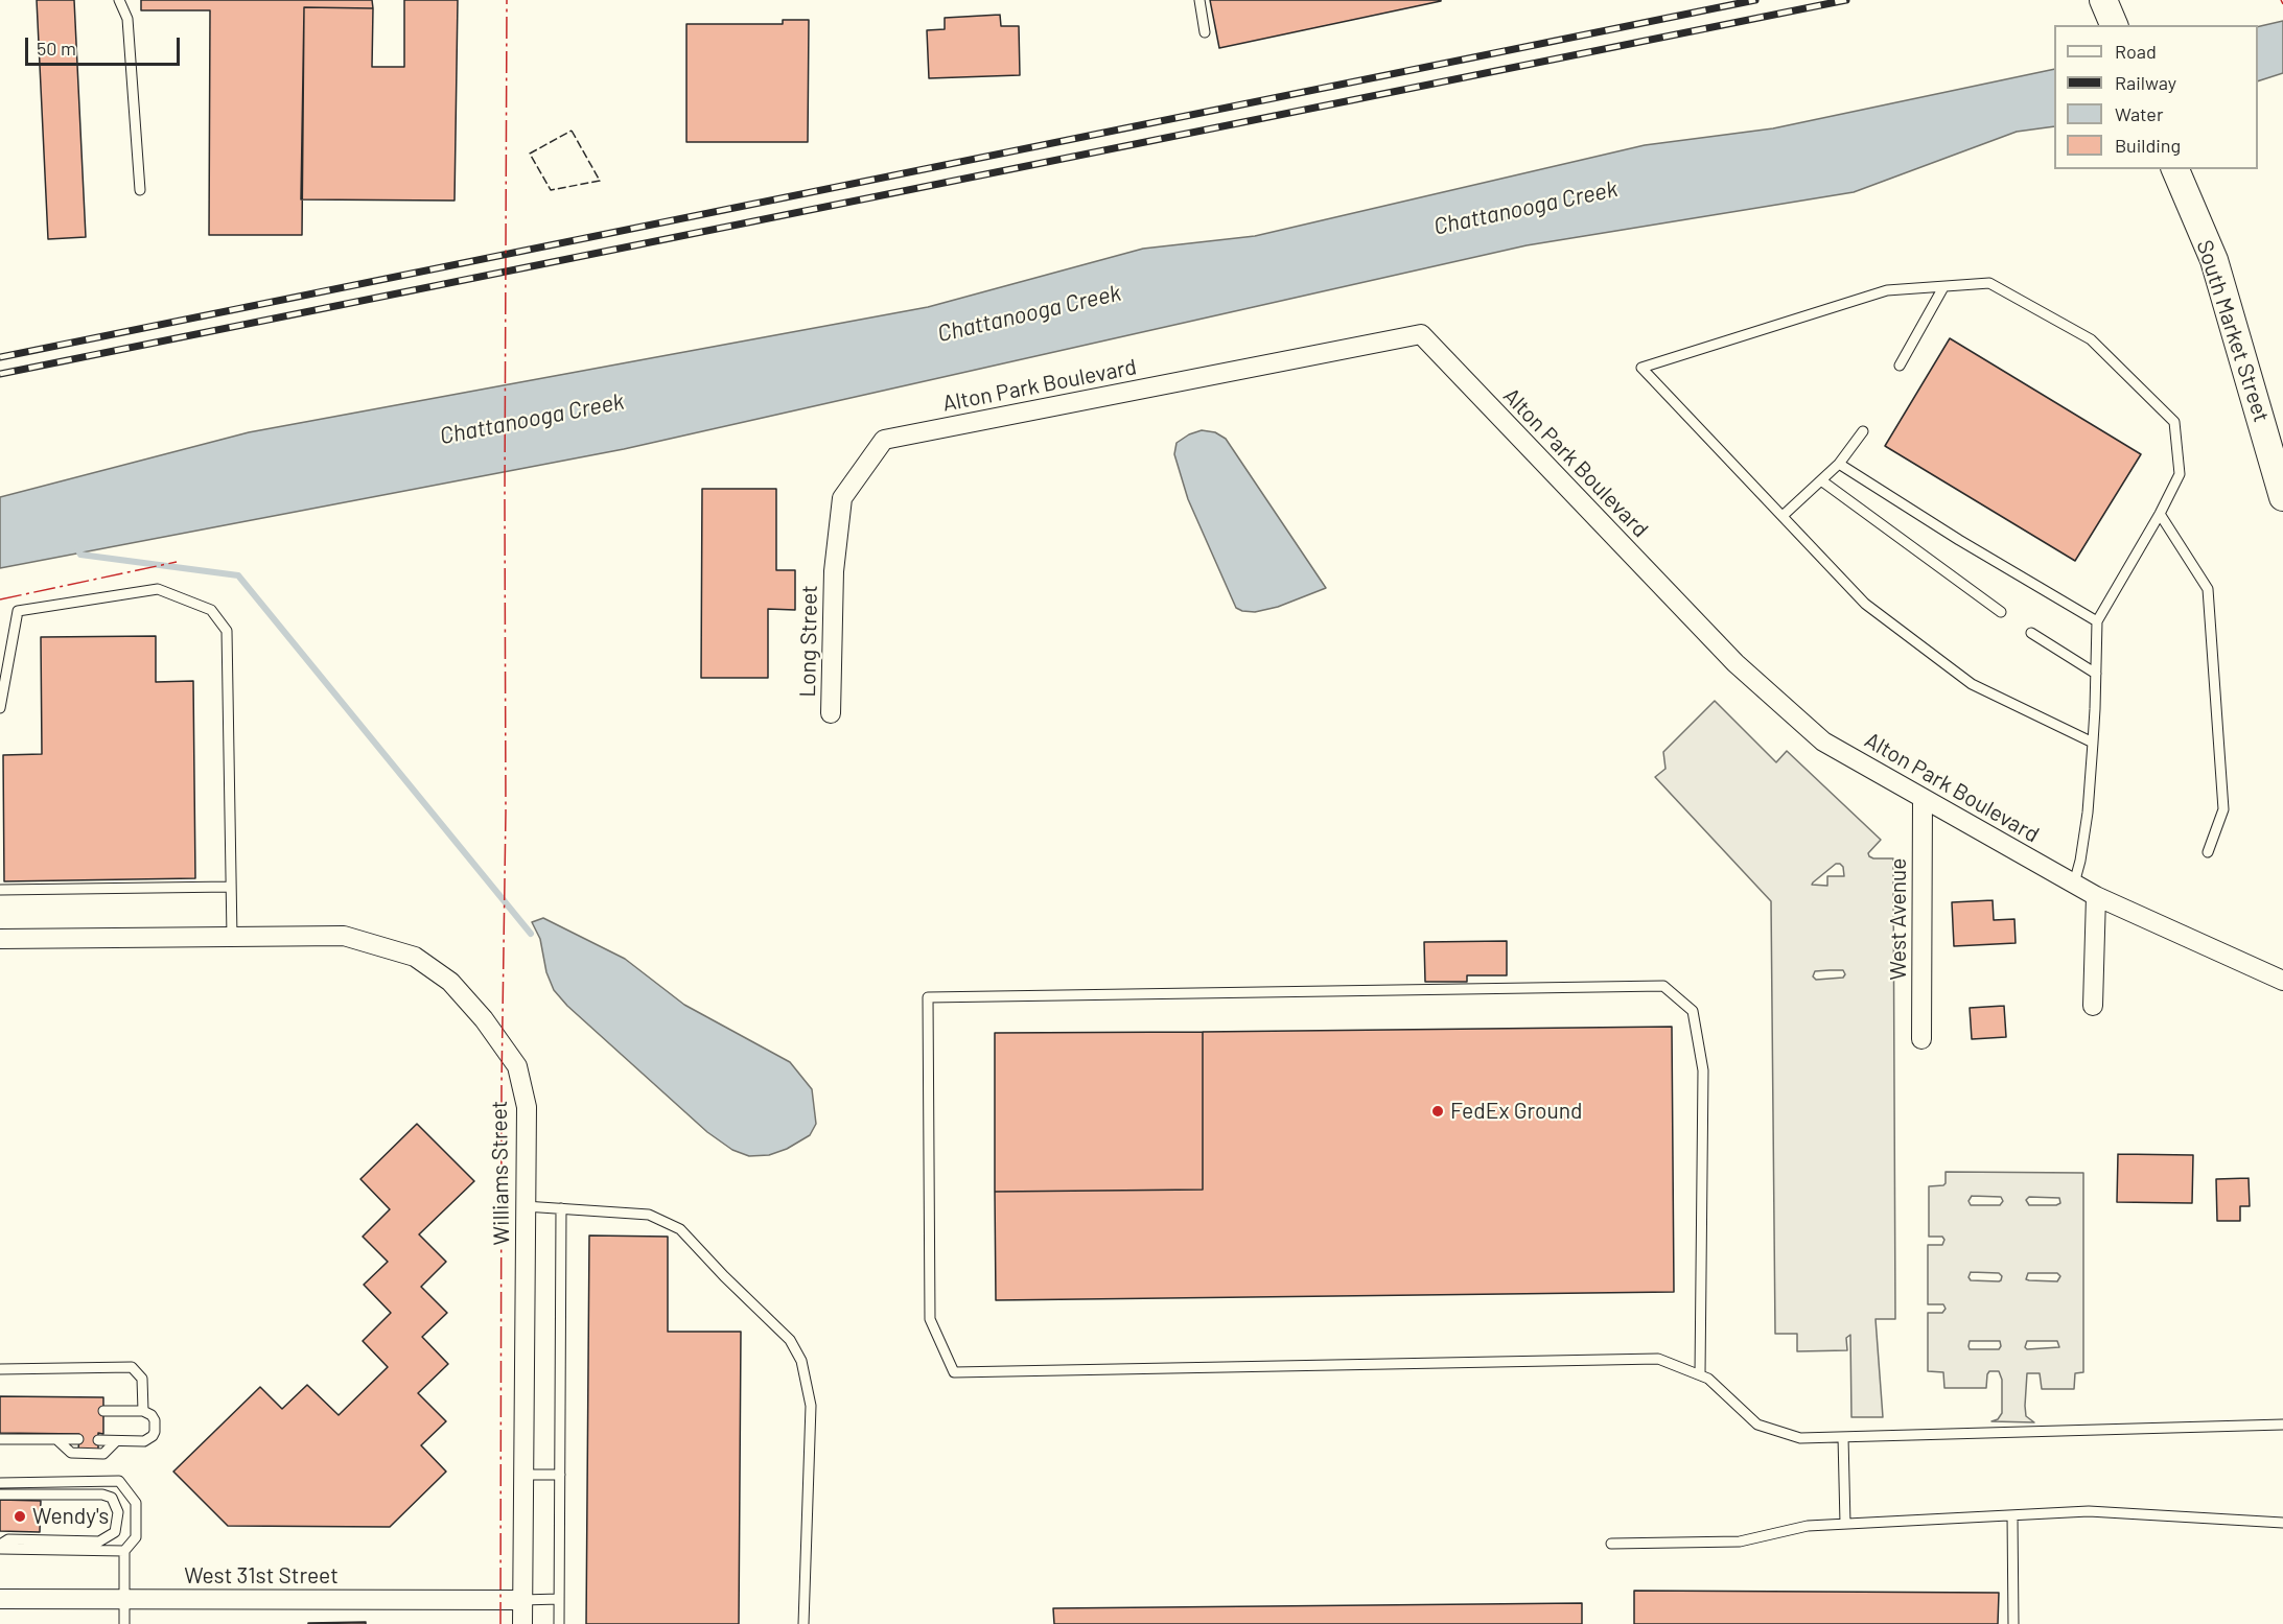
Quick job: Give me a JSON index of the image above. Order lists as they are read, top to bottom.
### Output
{
  "streets": {
    "main road": ["South Market Street"],
    "street": [
      "Alton Park Boulevard",
      "Long Street",
      "West Avenue",
      "Williams Street",
      "West 31st Street"
    ]
  },
  "crossings": [
    ["Alton Park Boulevard", "Long Street"],
    ["Alton Park Boulevard", "West Avenue"],
    ["Williams Street", "West 31st Street"]
  ],
  "water": ["Chattanooga Creek"],
  "places": ["FedEx Ground", "Wendy's"],
  "legend": [
    "Road",
    "Railway",
    "Water",
    "Building"
  ],
  "scale_bar": "50 m"
}
